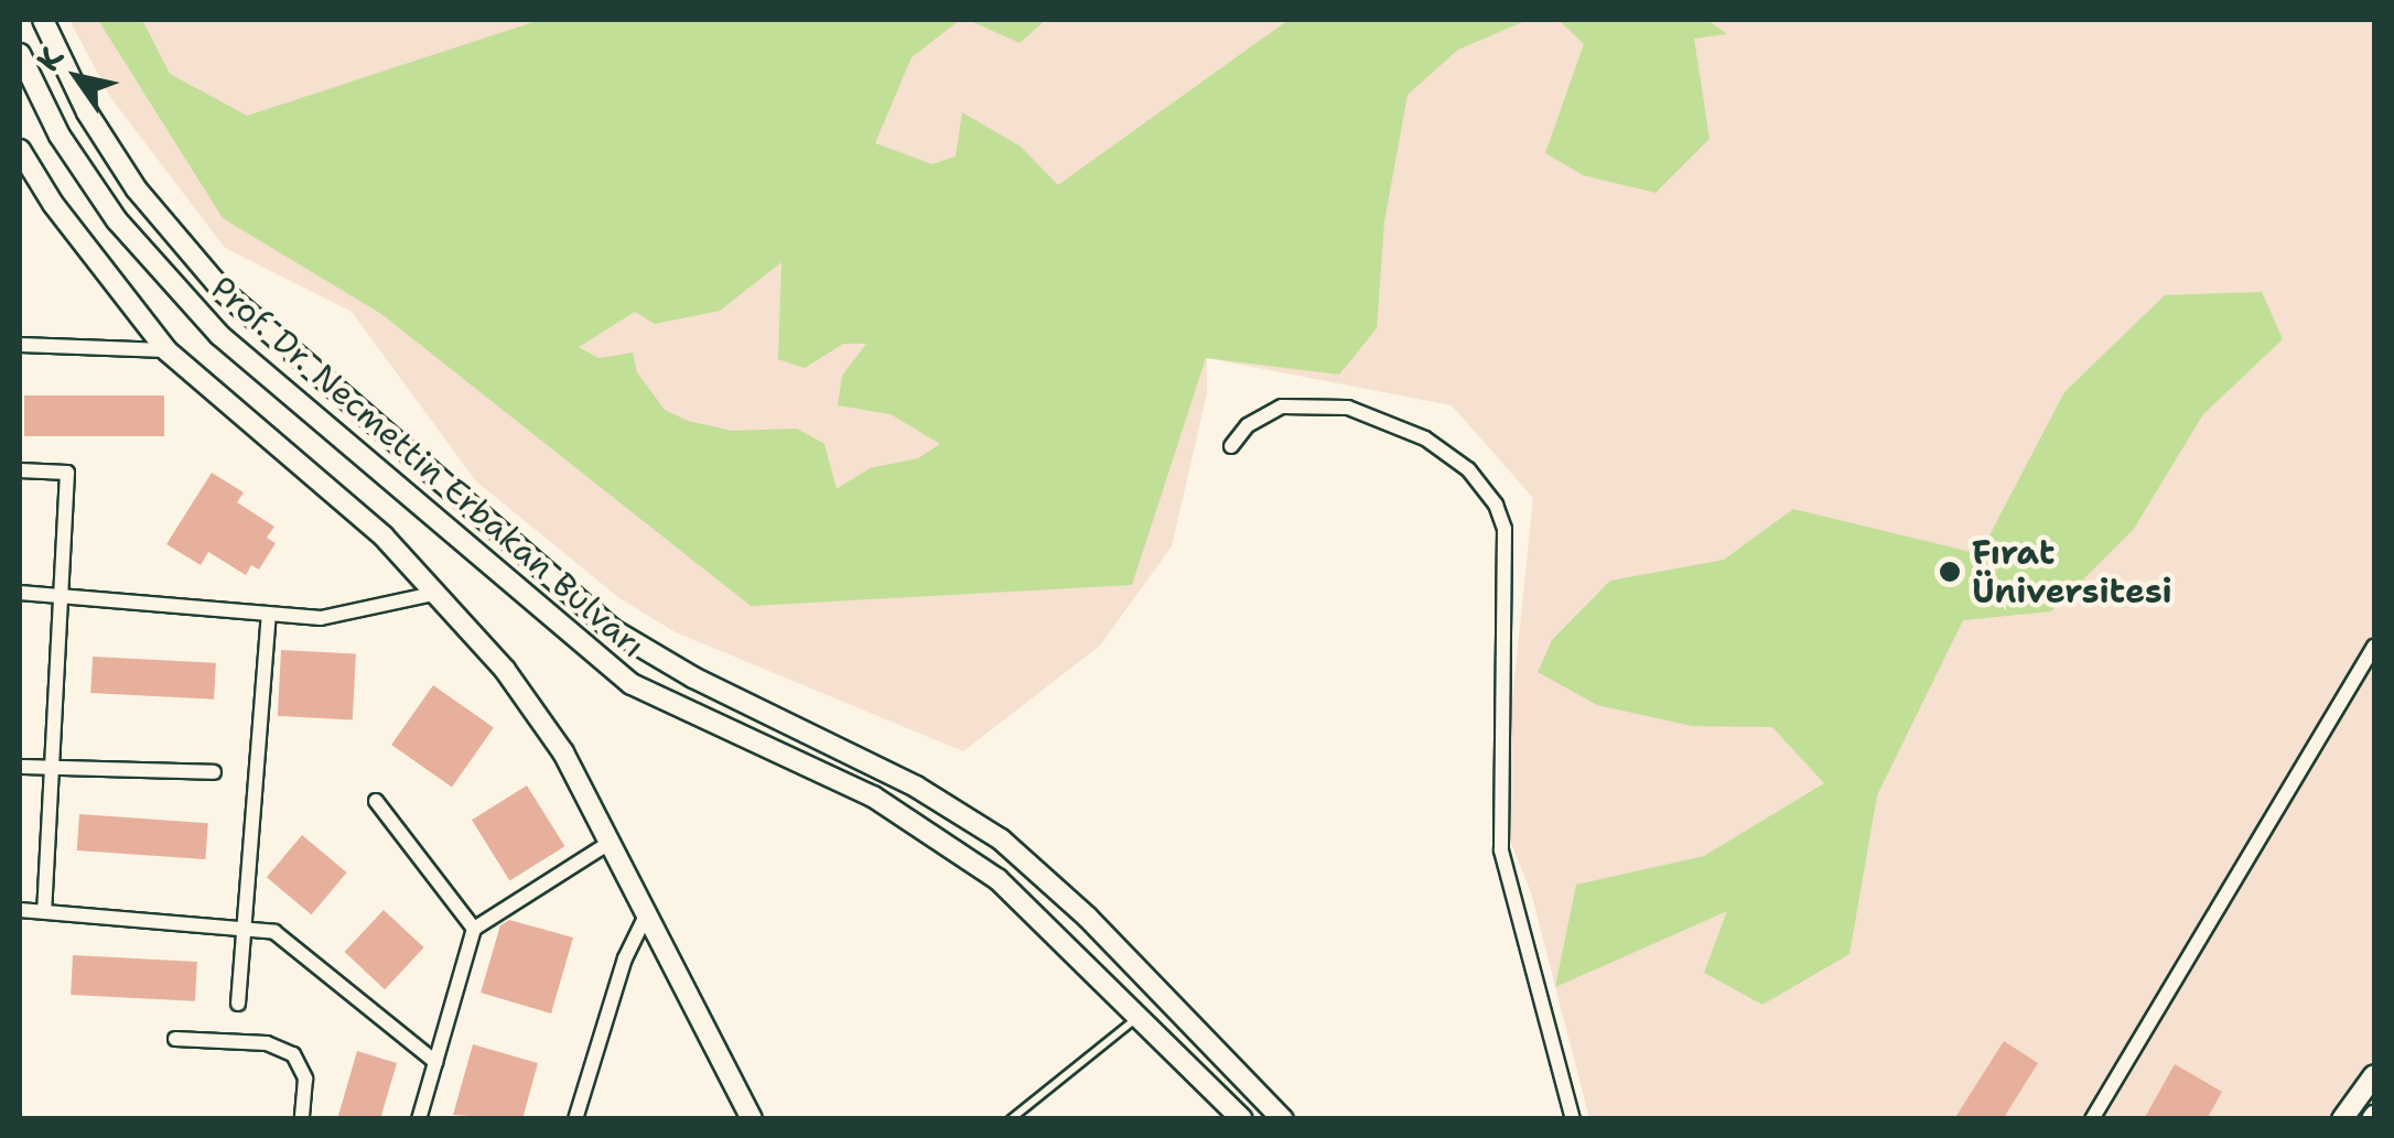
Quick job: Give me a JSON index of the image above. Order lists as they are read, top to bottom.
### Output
{
  "streets": {
    "main road": ["Prof. Dr. Necmettin Erbakan Bulvarı"]
  },
  "places": ["Fırat Üniversitesi"],
  "north": "top left"
}
